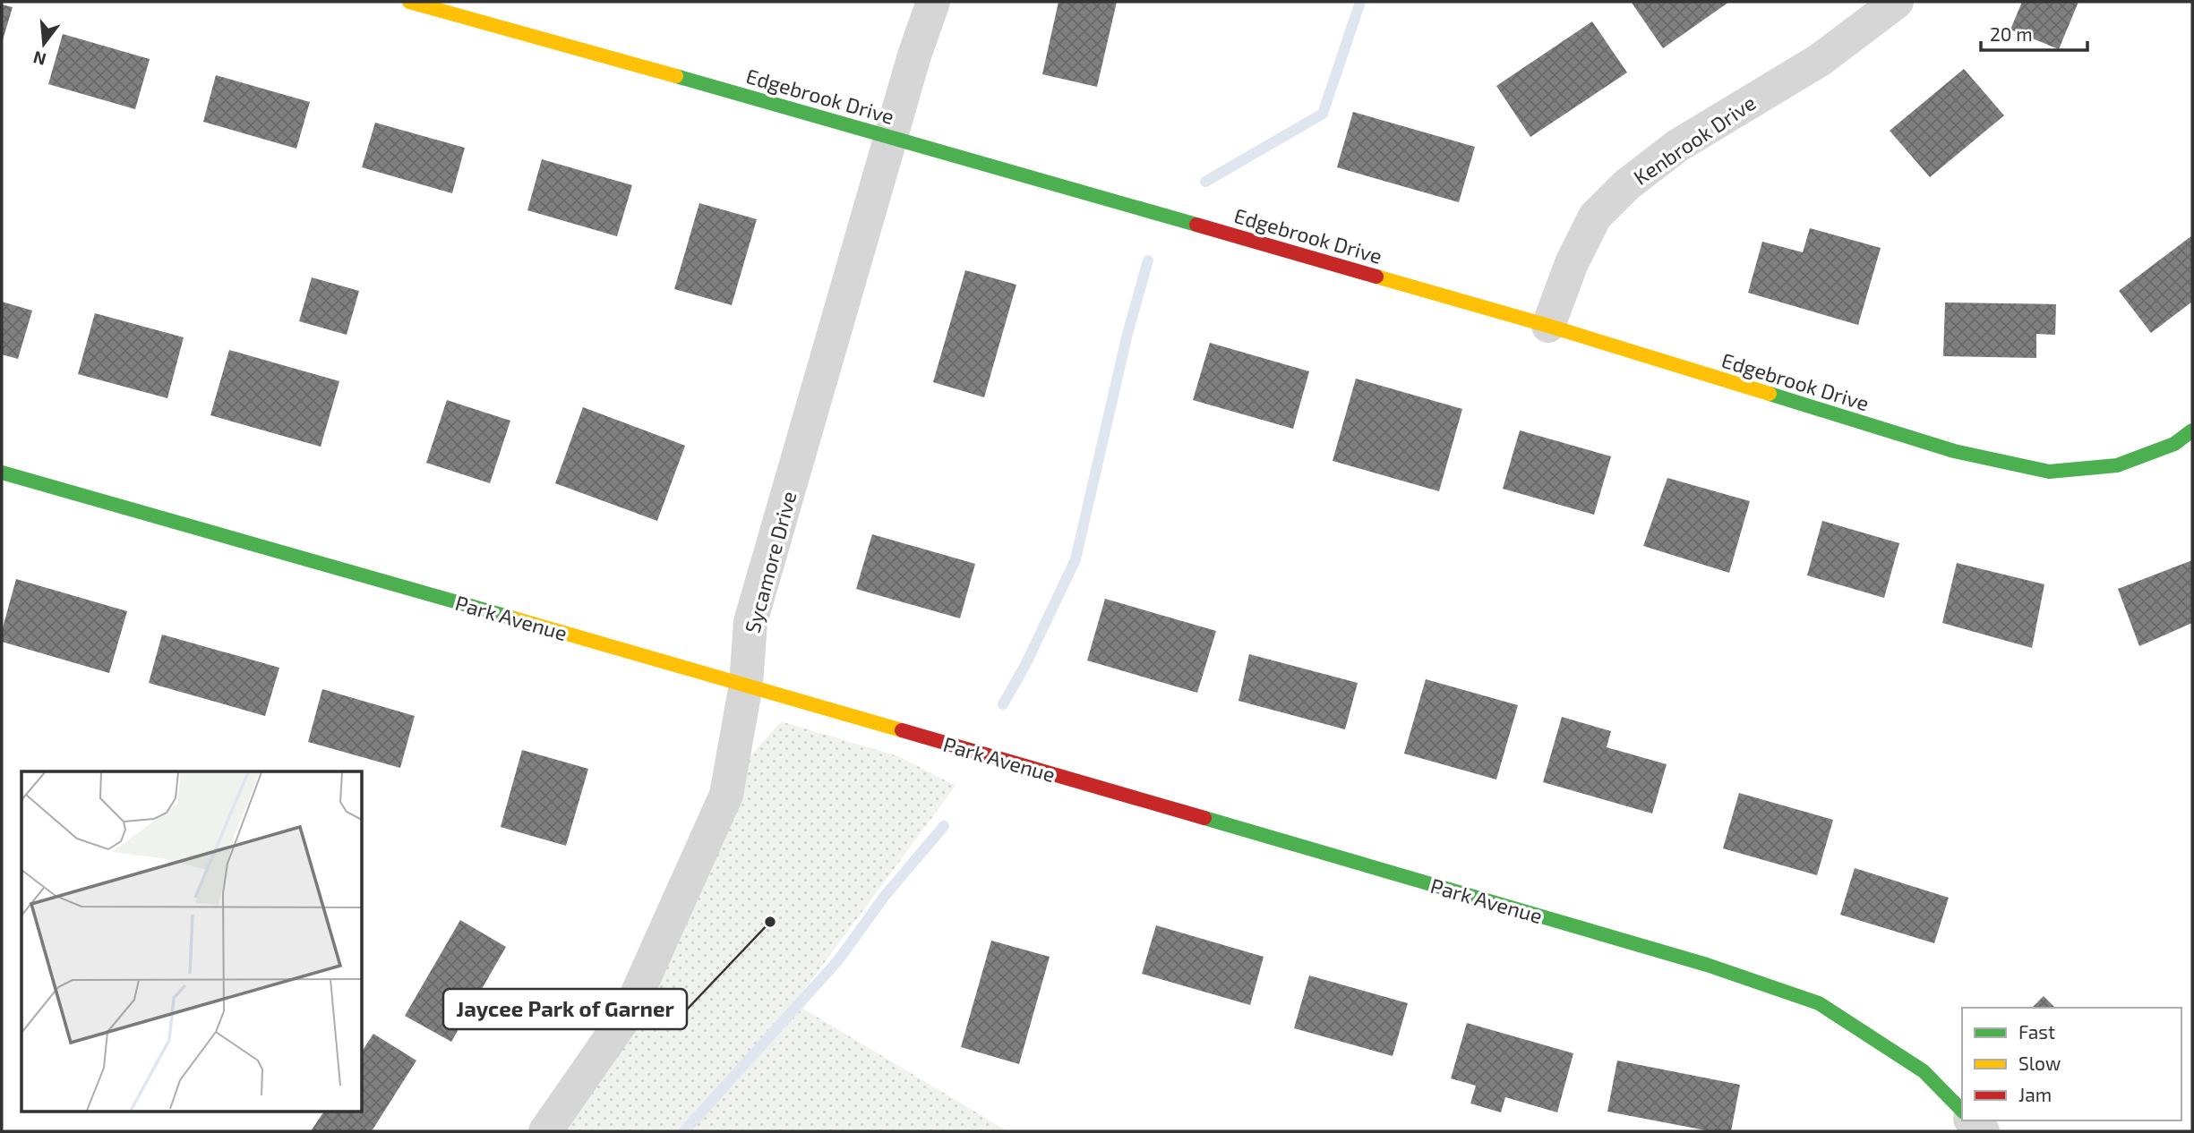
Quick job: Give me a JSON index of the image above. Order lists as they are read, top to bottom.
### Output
{
  "streets": {
    "street": [
      "Edgebrook Drive",
      "Kenbrook Drive",
      "Sycamore Drive",
      "Park Avenue"
    ]
  },
  "crossings": [
    ["Edgebrook Drive", "Kenbrook Drive"],
    ["Edgebrook Drive", "Sycamore Drive"],
    ["Sycamore Drive", "Park Avenue"]
  ],
  "places": ["Jaycee Park of Garner"],
  "legend": ["Fast", "Slow", "Jam"],
  "scale_bar": "20 m",
  "north": "bottom"
}
